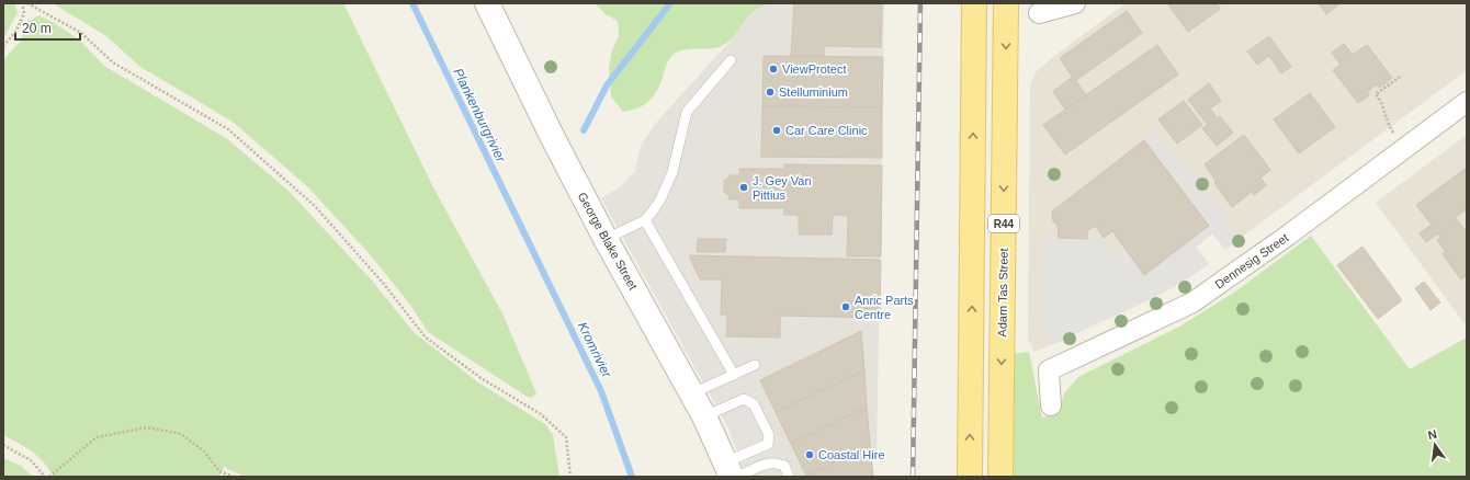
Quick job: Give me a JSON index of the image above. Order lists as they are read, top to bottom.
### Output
{
  "streets": {
    "main road": ["R44", "Adam Tas Street"],
    "street": ["George Blake Street", "Dennesig Street"]
  },
  "water": ["Plankenburgrivier", "Kromrivier"],
  "places": [
    "ViewProtect",
    "Stelluminium",
    "Car Care Clinic",
    "J. Gey Van Pittius",
    "Anric Parts Centre",
    "Coastal Hire"
  ],
  "scale_bar": "20 m",
  "north": "top"
}
